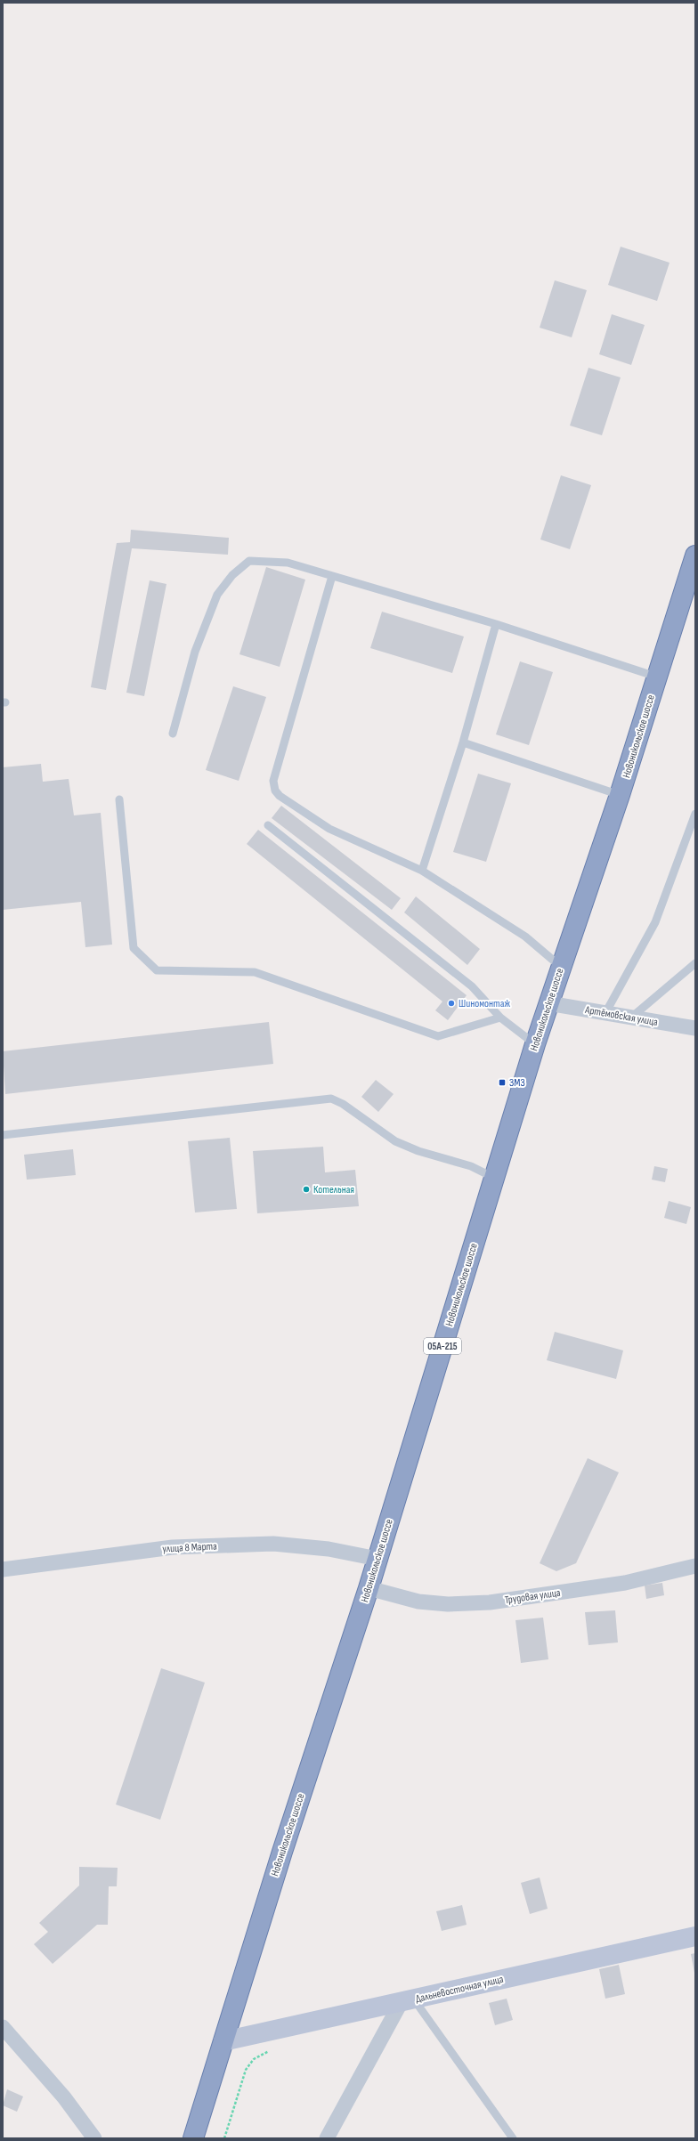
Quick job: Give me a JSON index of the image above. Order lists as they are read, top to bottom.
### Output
{
  "streets": {
    "highway": ["Новоникольское шоссе", "05А-215"],
    "main road": ["Дальневосточная улица"],
    "street": ["Артёмовская улица", "улица 8 Марта", "Трудовая улица"]
  },
  "crossings": [
    ["Новоникольское шоссе", "Артёмовская улица"],
    ["Новоникольское шоссе", "улица 8 Марта"],
    ["Новоникольское шоссе", "Трудовая улица"],
    ["Новоникольское шоссе", "Дальневосточная улица"]
  ],
  "places": {
    "other": ["Шиномонтаж", "Котельная"],
    "transit": ["ЗМЗ"]
  }
}
